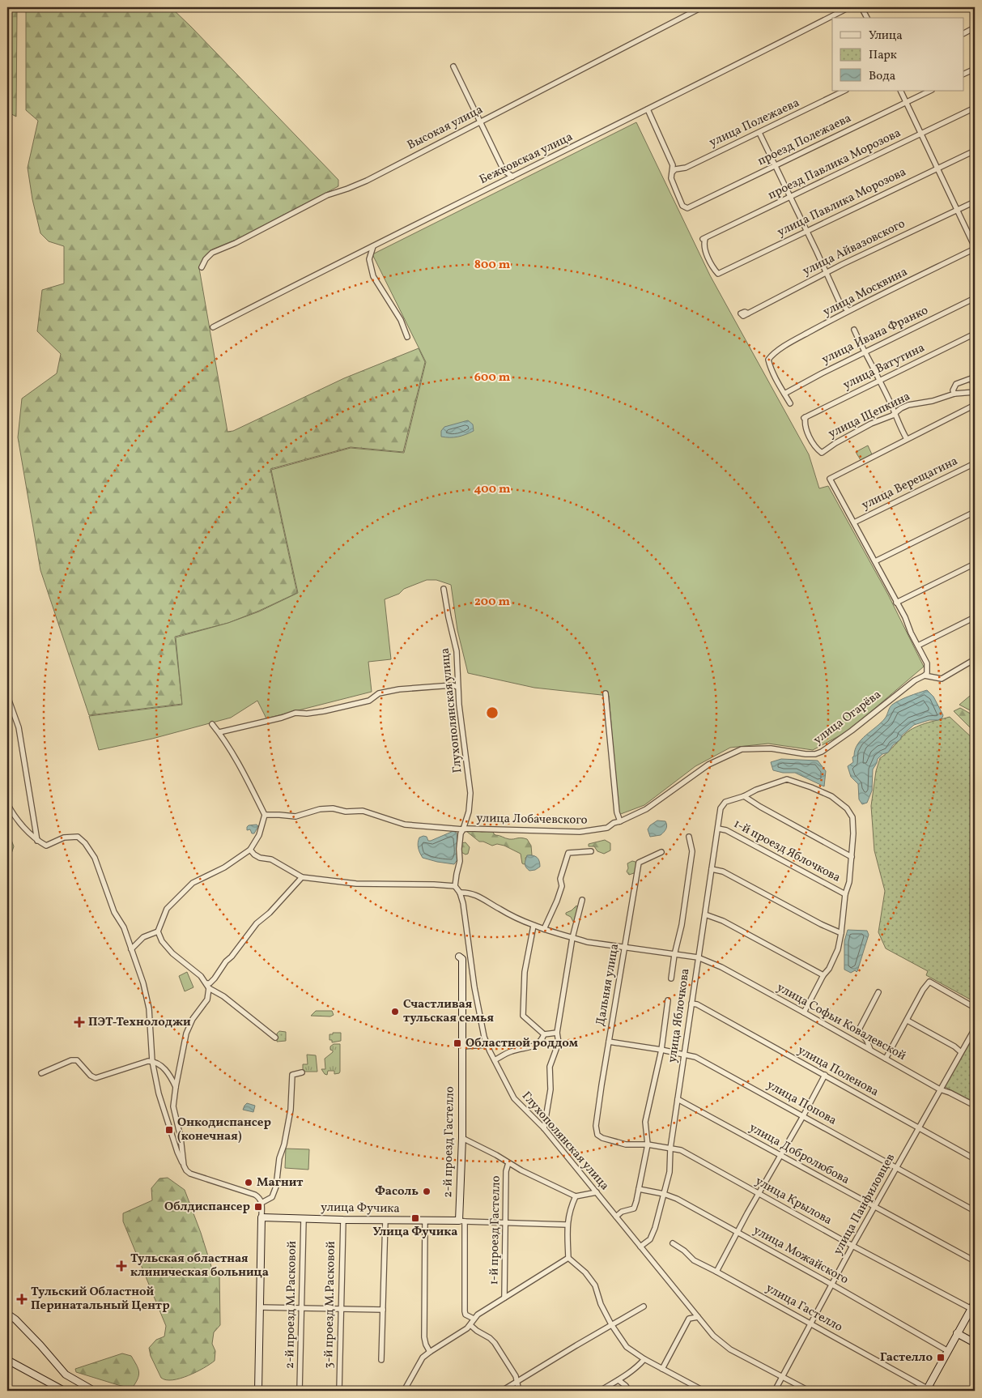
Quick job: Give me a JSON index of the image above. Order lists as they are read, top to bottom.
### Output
{
  "streets": {
    "street": [
      "улица Полежаева",
      "Высокая улица",
      "проезд Полежаева",
      "Бежковская улица",
      "проезд Павлика Морозова",
      "улица Павлика Морозова",
      "улица Айвазовского",
      "улица Москвина",
      "улица Ивана Франко",
      "улица Ватутина",
      "улица Щепкина",
      "улица Верещагина",
      "Глухополянская улица",
      "улица Огарёва",
      "улица Лобачевского",
      "1-й проезд Яблочкова",
      "Дальняя улица",
      "улица Яблочкова",
      "улица Софьи Ковалевской",
      "улица Поленова",
      "улица Попова",
      "2-й проезд Гастелло",
      "улица Добролюбова",
      "улица Крылова",
      "улица Панфиловцев",
      "улица Фучика",
      "1-й проезд Гастелло",
      "улица Можайского",
      "2-й проезд М.Расковой",
      "3-й проезд М.Расковой",
      "улица Гастелло"
    ]
  },
  "crossings": [
    ["улица Полежаева", "проезд Полежаева"],
    ["проезд Павлика Морозова", "улица Павлика Морозова"],
    ["улица Москвина", "улица Ивана Франко"],
    ["улица Ватутина", "улица Щепкина"],
    ["Глухополянская улица", "улица Лобачевского"],
    ["Глухополянская улица", "улица Яблочкова"],
    ["Глухополянская улица", "улица Софьи Ковалевской"],
    ["Глухополянская улица", "улица Панфиловцев"],
    ["улица Огарёва", "улица Лобачевского"],
    ["1-й проезд Яблочкова", "улица Яблочкова"],
    ["Дальняя улица", "улица Софьи Ковалевской"],
    ["Дальняя улица", "улица Попова"],
    ["Дальняя улица", "улица Крылова"],
    ["улица Яблочкова", "улица Софьи Ковалевской"],
    ["улица Яблочкова", "улица Поленова"],
    ["улица Яблочкова", "улица Попова"],
    ["улица Яблочкова", "улица Добролюбова"],
    ["улица Яблочкова", "улица Крылова"],
    ["улица Яблочкова", "улица Можайского"],
    ["улица Софьи Ковалевской", "улица Панфиловцев"],
    ["улица Поленова", "улица Панфиловцев"],
    ["улица Попова", "улица Панфиловцев"],
    ["2-й проезд Гастелло", "улица Фучика"],
    ["улица Добролюбова", "улица Панфиловцев"],
    ["улица Крылова", "улица Панфиловцев"],
    ["улица Панфиловцев", "улица Можайского"],
    ["улица Панфиловцев", "улица Гастелло"],
    ["улица Фучика", "2-й проезд М.Расковой"],
    ["улица Фучика", "3-й проезд М.Расковой"]
  ],
  "places": {
    "other": ["Счастливая тульская семья", "Магнит", "Фасоль"],
    "health": ["ПЭТ-Технолоджи", "Тульская областная клиническая больница", "Тульский Областной Перинатальный Центр"],
    "transit": [
      "Областной роддом",
      "Онкодиспансер (конечная)",
      "Облдиспансер",
      "Улица Фучика",
      "Гастелло"
    ]
  },
  "legend": ["Улица", "Парк", "Вода"],
  "rings": [
    "800 m",
    "600 m",
    "400 m",
    "200 m"
  ]
}
